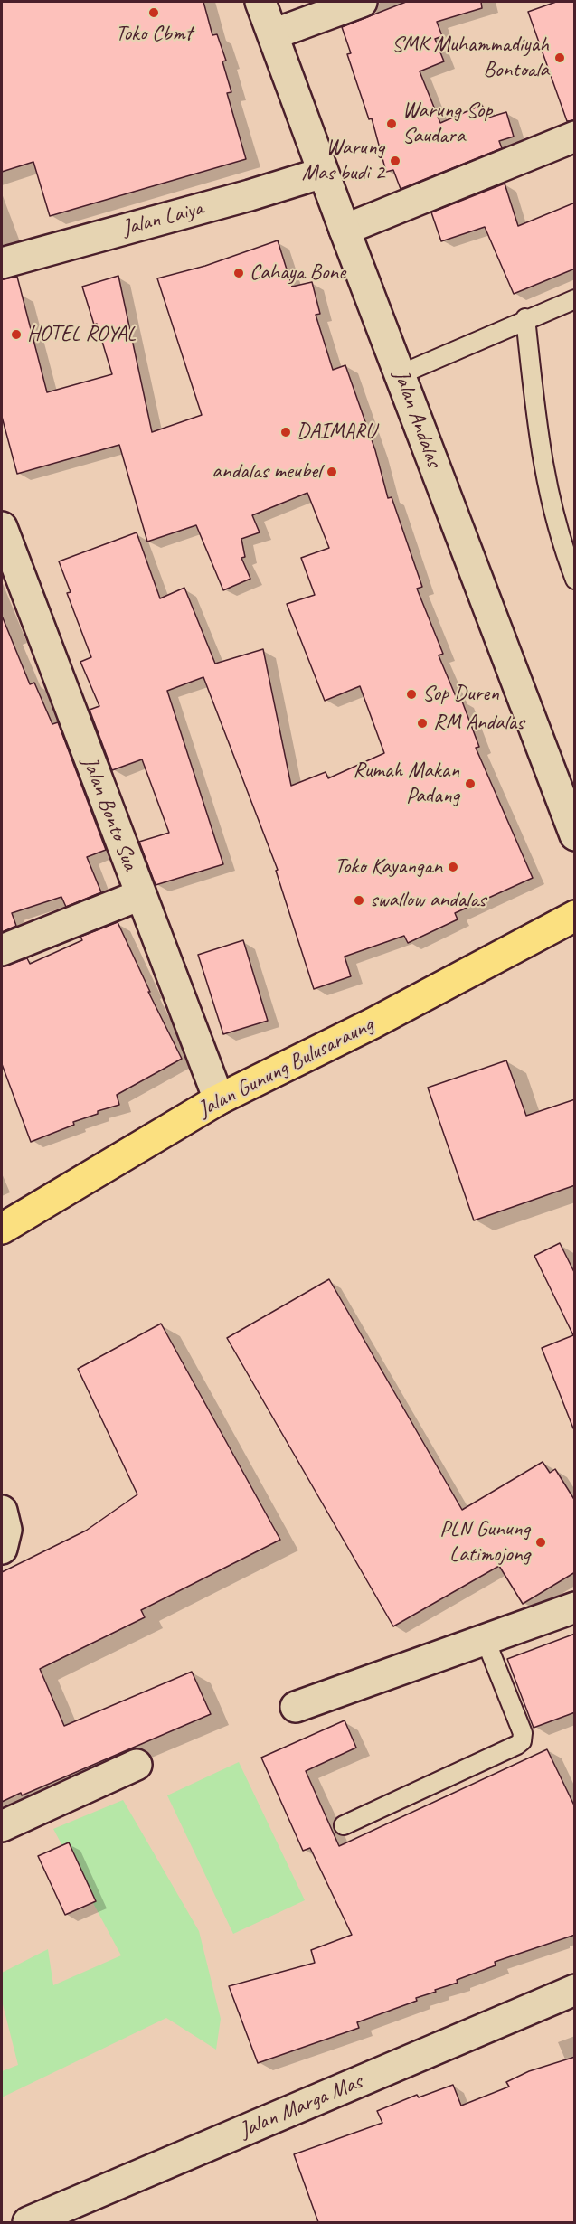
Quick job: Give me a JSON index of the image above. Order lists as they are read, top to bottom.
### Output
{
  "streets": {
    "highway": ["Jalan Gunung Bulusaraung"],
    "street": [
      "Jalan Laiya",
      "Jalan Andalas",
      "Jalan Bonto Sua",
      "Jalan Marga Mas"
    ]
  },
  "crossings": [
    ["Jalan Laiya", "Jalan Andalas"],
    ["Jalan Bonto Sua", "Jalan Gunung Bulusaraung"]
  ],
  "places": [
    "Toko Cbmt",
    "SMK Muhammadiyah Bontoala",
    "Warung Sop Saudara",
    "Warung Mas budi 2",
    "Cahaya Bone",
    "HOTEL ROYAL",
    "DAIMARU",
    "andalas meubel",
    "Sop Duren",
    "RM Andalas",
    "Rumah Makan Padang",
    "Toko Kayangan",
    "swallow andalas",
    "PLN Gunung Latimojong"
  ]
}
